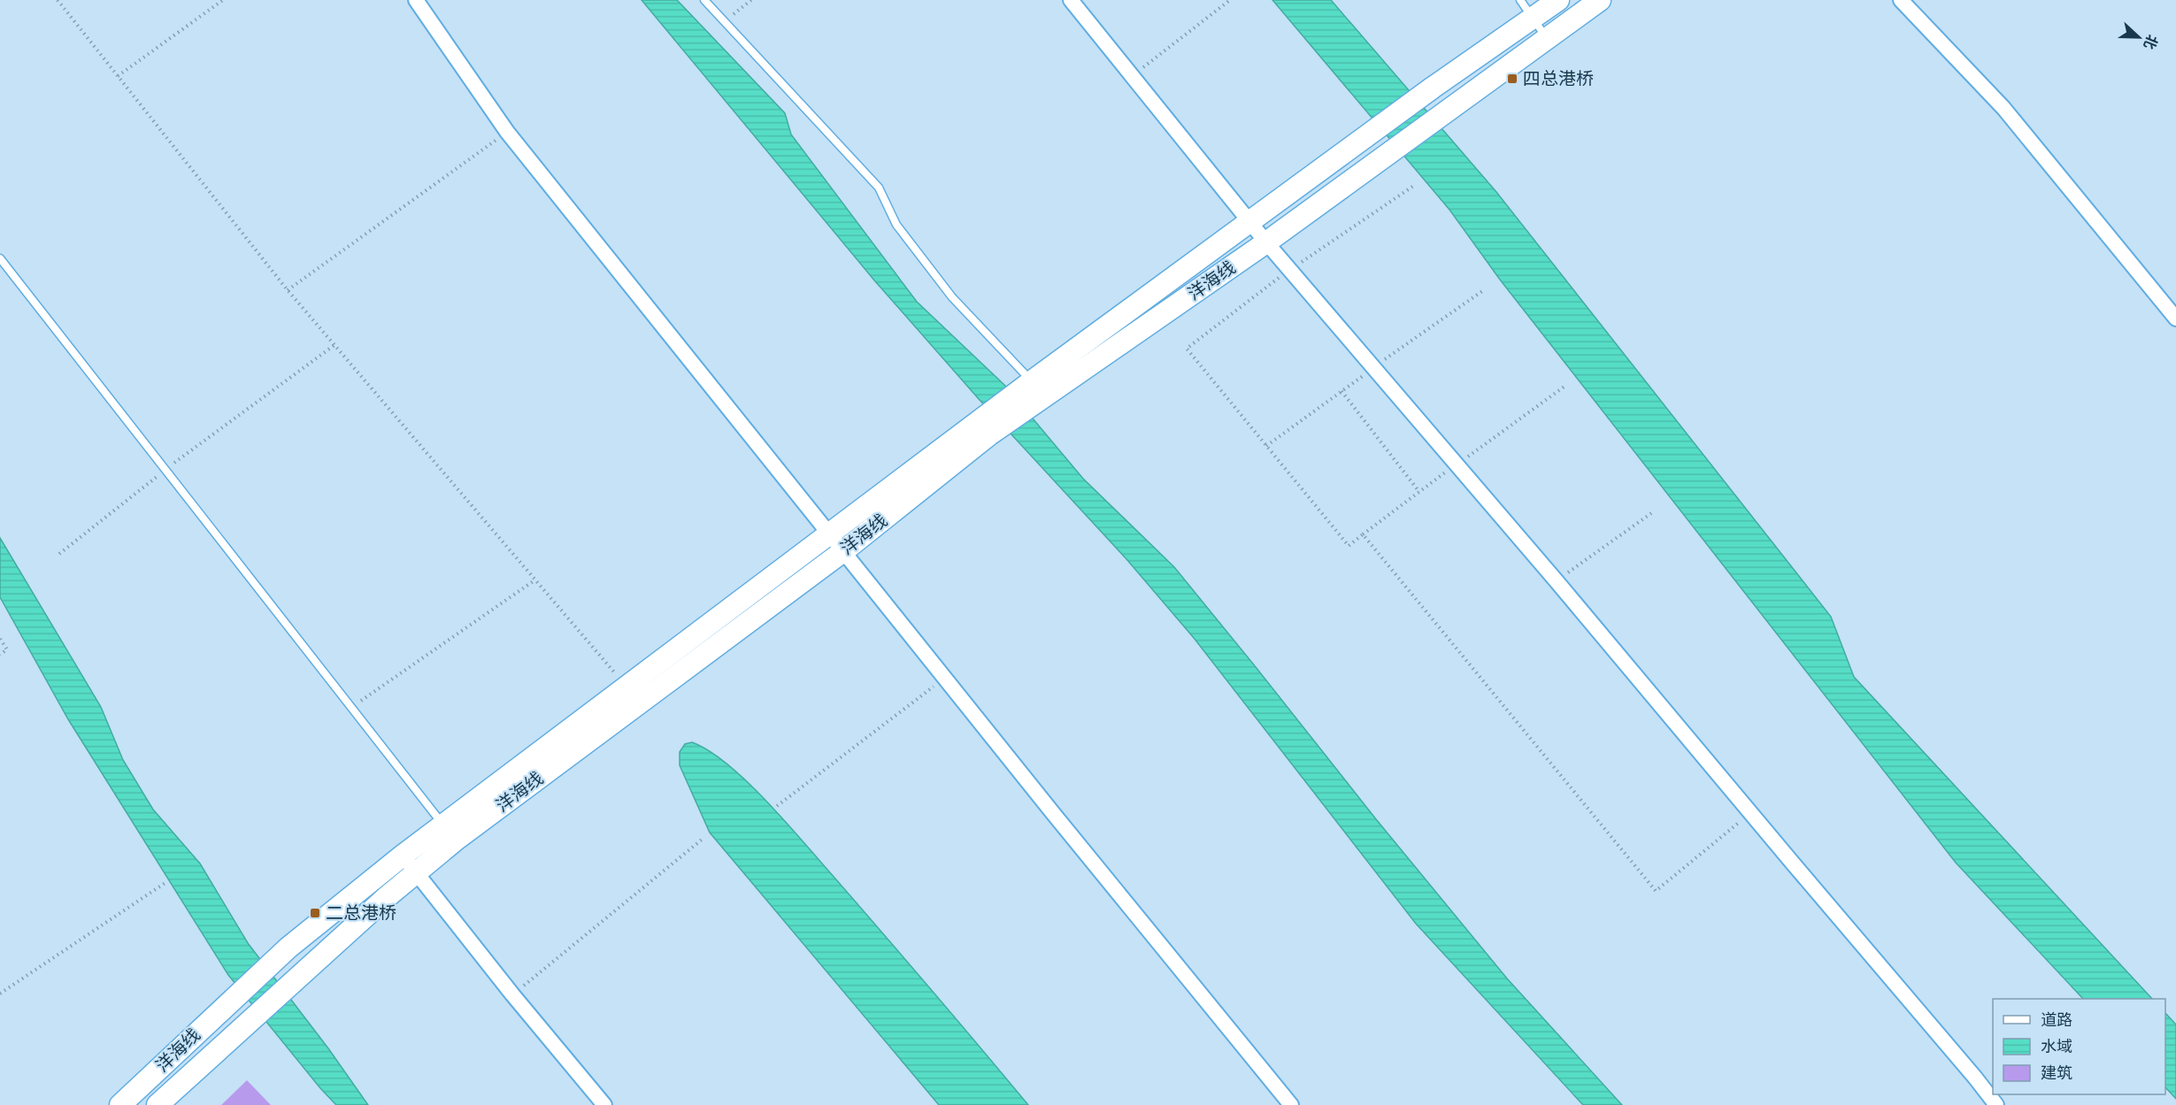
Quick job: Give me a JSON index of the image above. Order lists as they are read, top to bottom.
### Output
{
  "streets": {
    "main road": ["洋海线"]
  },
  "places": {
    "transit": ["四总港桥", "二总港桥"]
  },
  "legend": ["道路", "水域", "建筑"],
  "north": "right"
}
